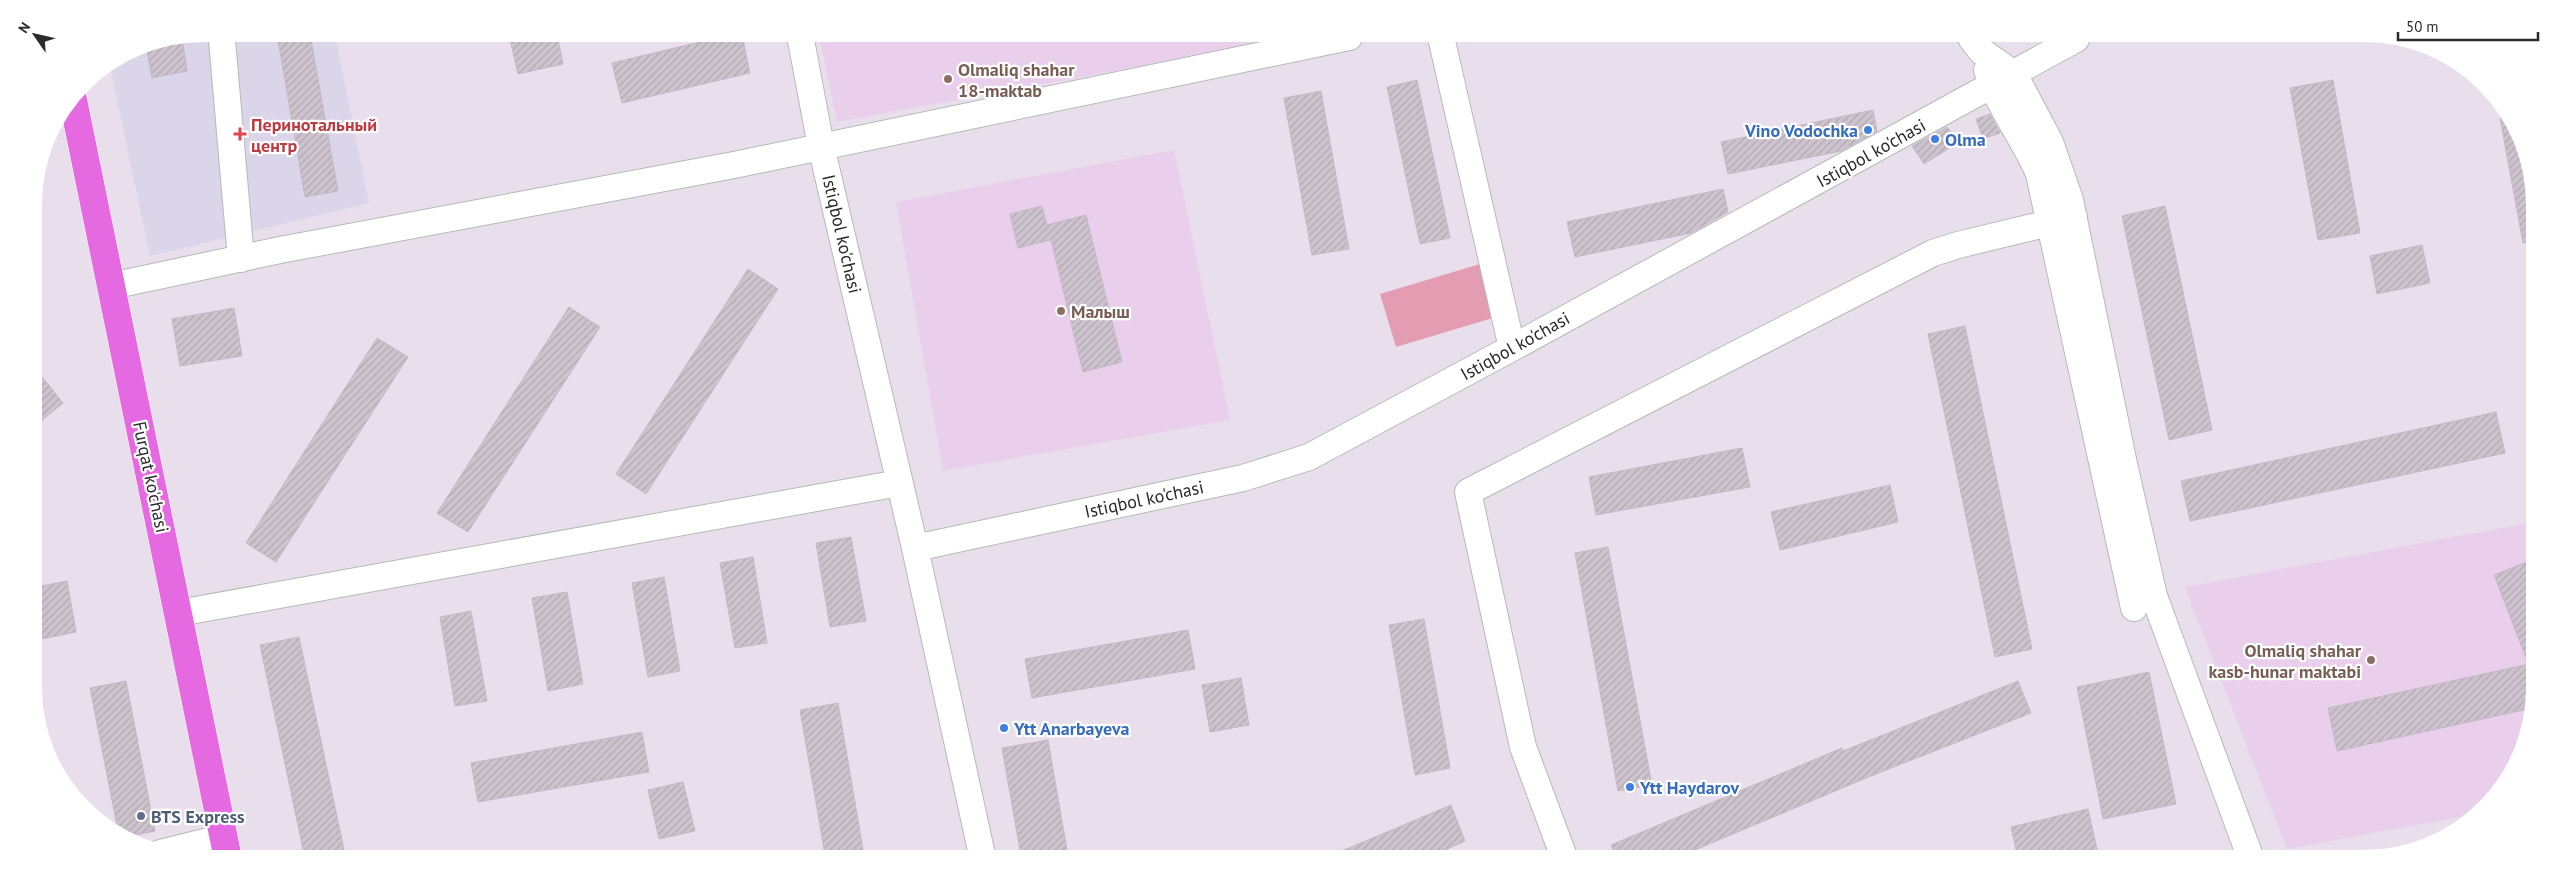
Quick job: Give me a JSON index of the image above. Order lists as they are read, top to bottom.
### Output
{
  "streets": {
    "main road": ["Furqat ko'chasi"],
    "street": ["Istiqbol ko'chasi"]
  },
  "places": {
    "other": [
      "Olmaliq shahar 18-maktab",
      "Vino Vodochka",
      "Olma",
      "Малыш",
      "Olmaliq shahar kasb-hunar maktabi",
      "Ytt Anarbayeva",
      "Ytt Haydarov",
      "BTS Express"
    ],
    "health": ["Перинотальный центр"]
  },
  "scale_bar": "50 m",
  "north": "top left"
}
